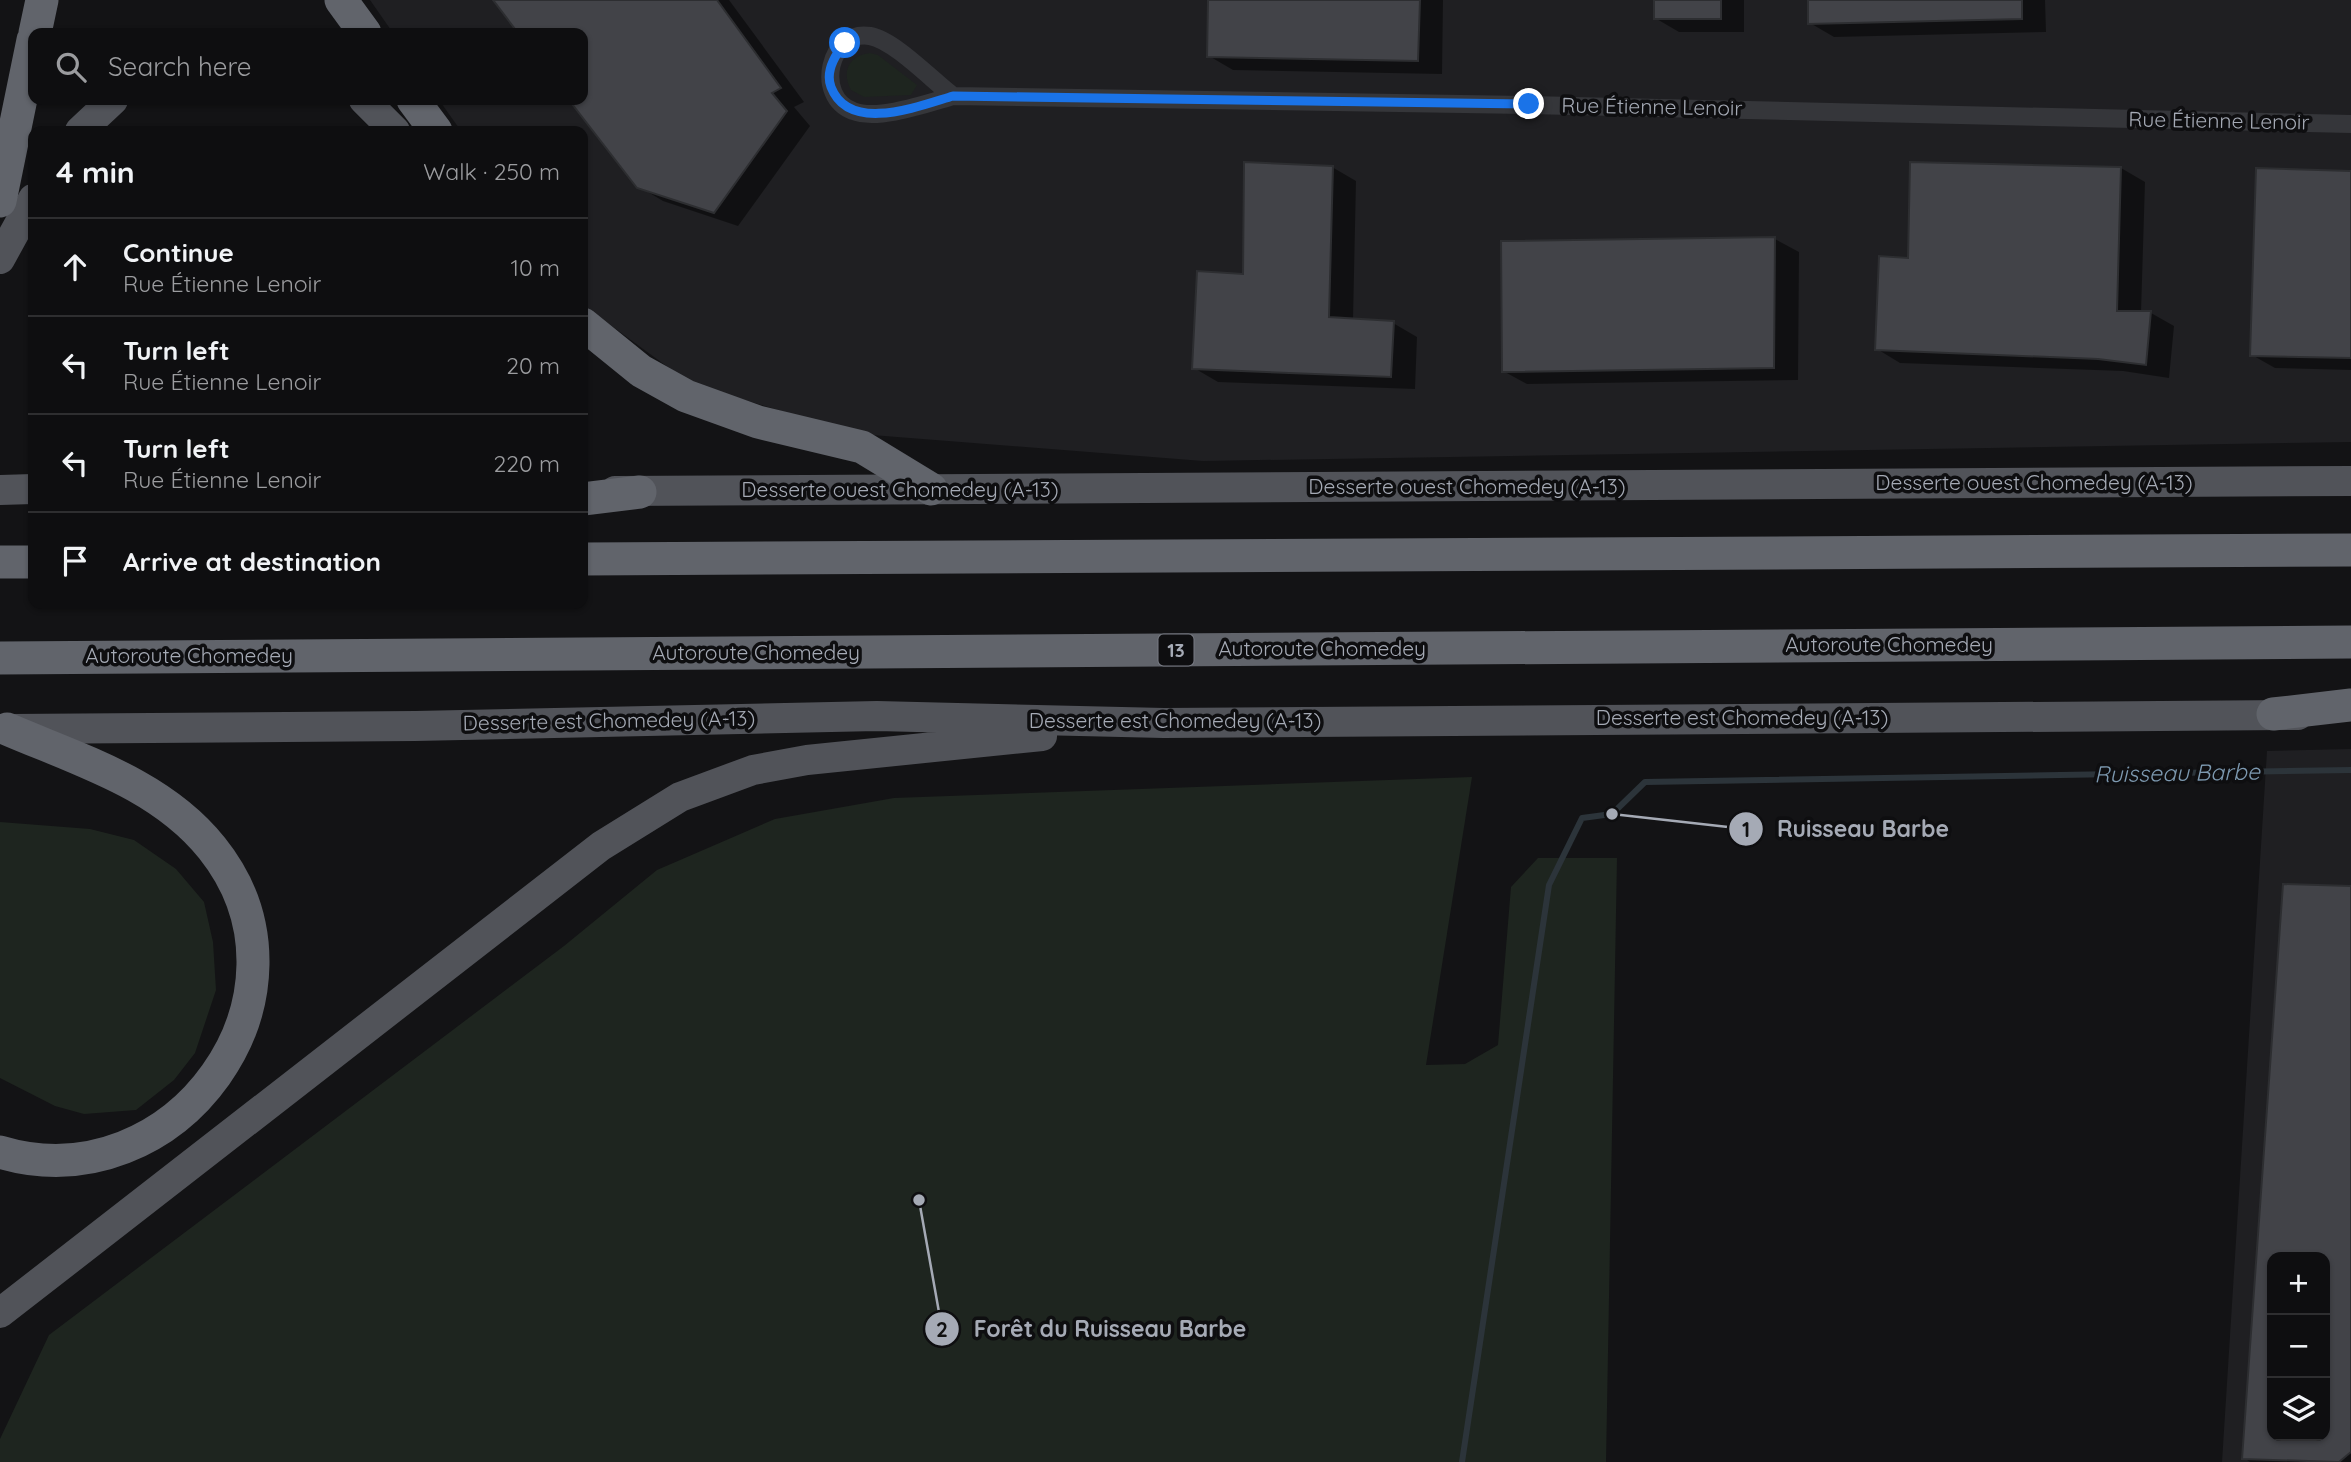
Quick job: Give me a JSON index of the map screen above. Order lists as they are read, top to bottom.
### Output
{
  "streets": {
    "highway": ["Autoroute Chomedey", "13"],
    "main road": ["Desserte ouest Chomedey (A-13)", "Desserte est Chomedey (A-13)"],
    "street": ["Rue Étienne Lenoir"]
  },
  "water": ["Ruisseau Barbe"],
  "places": ["Ruisseau Barbe", "Forêt du Ruisseau Barbe"],
  "page": {
    "search": "Search here",
    "heading": ["4 min", "Walk · 250 m"],
    "list": [
      ["Continue", "Rue Étienne Lenoir", "10 m"],
      ["Turn left", "Rue Étienne Lenoir", "20 m"],
      ["Turn left", "Rue Étienne Lenoir", "220 m"],
      "Arrive at destination"
    ],
    "map_buttons": ["+", "−"]
  }
}
